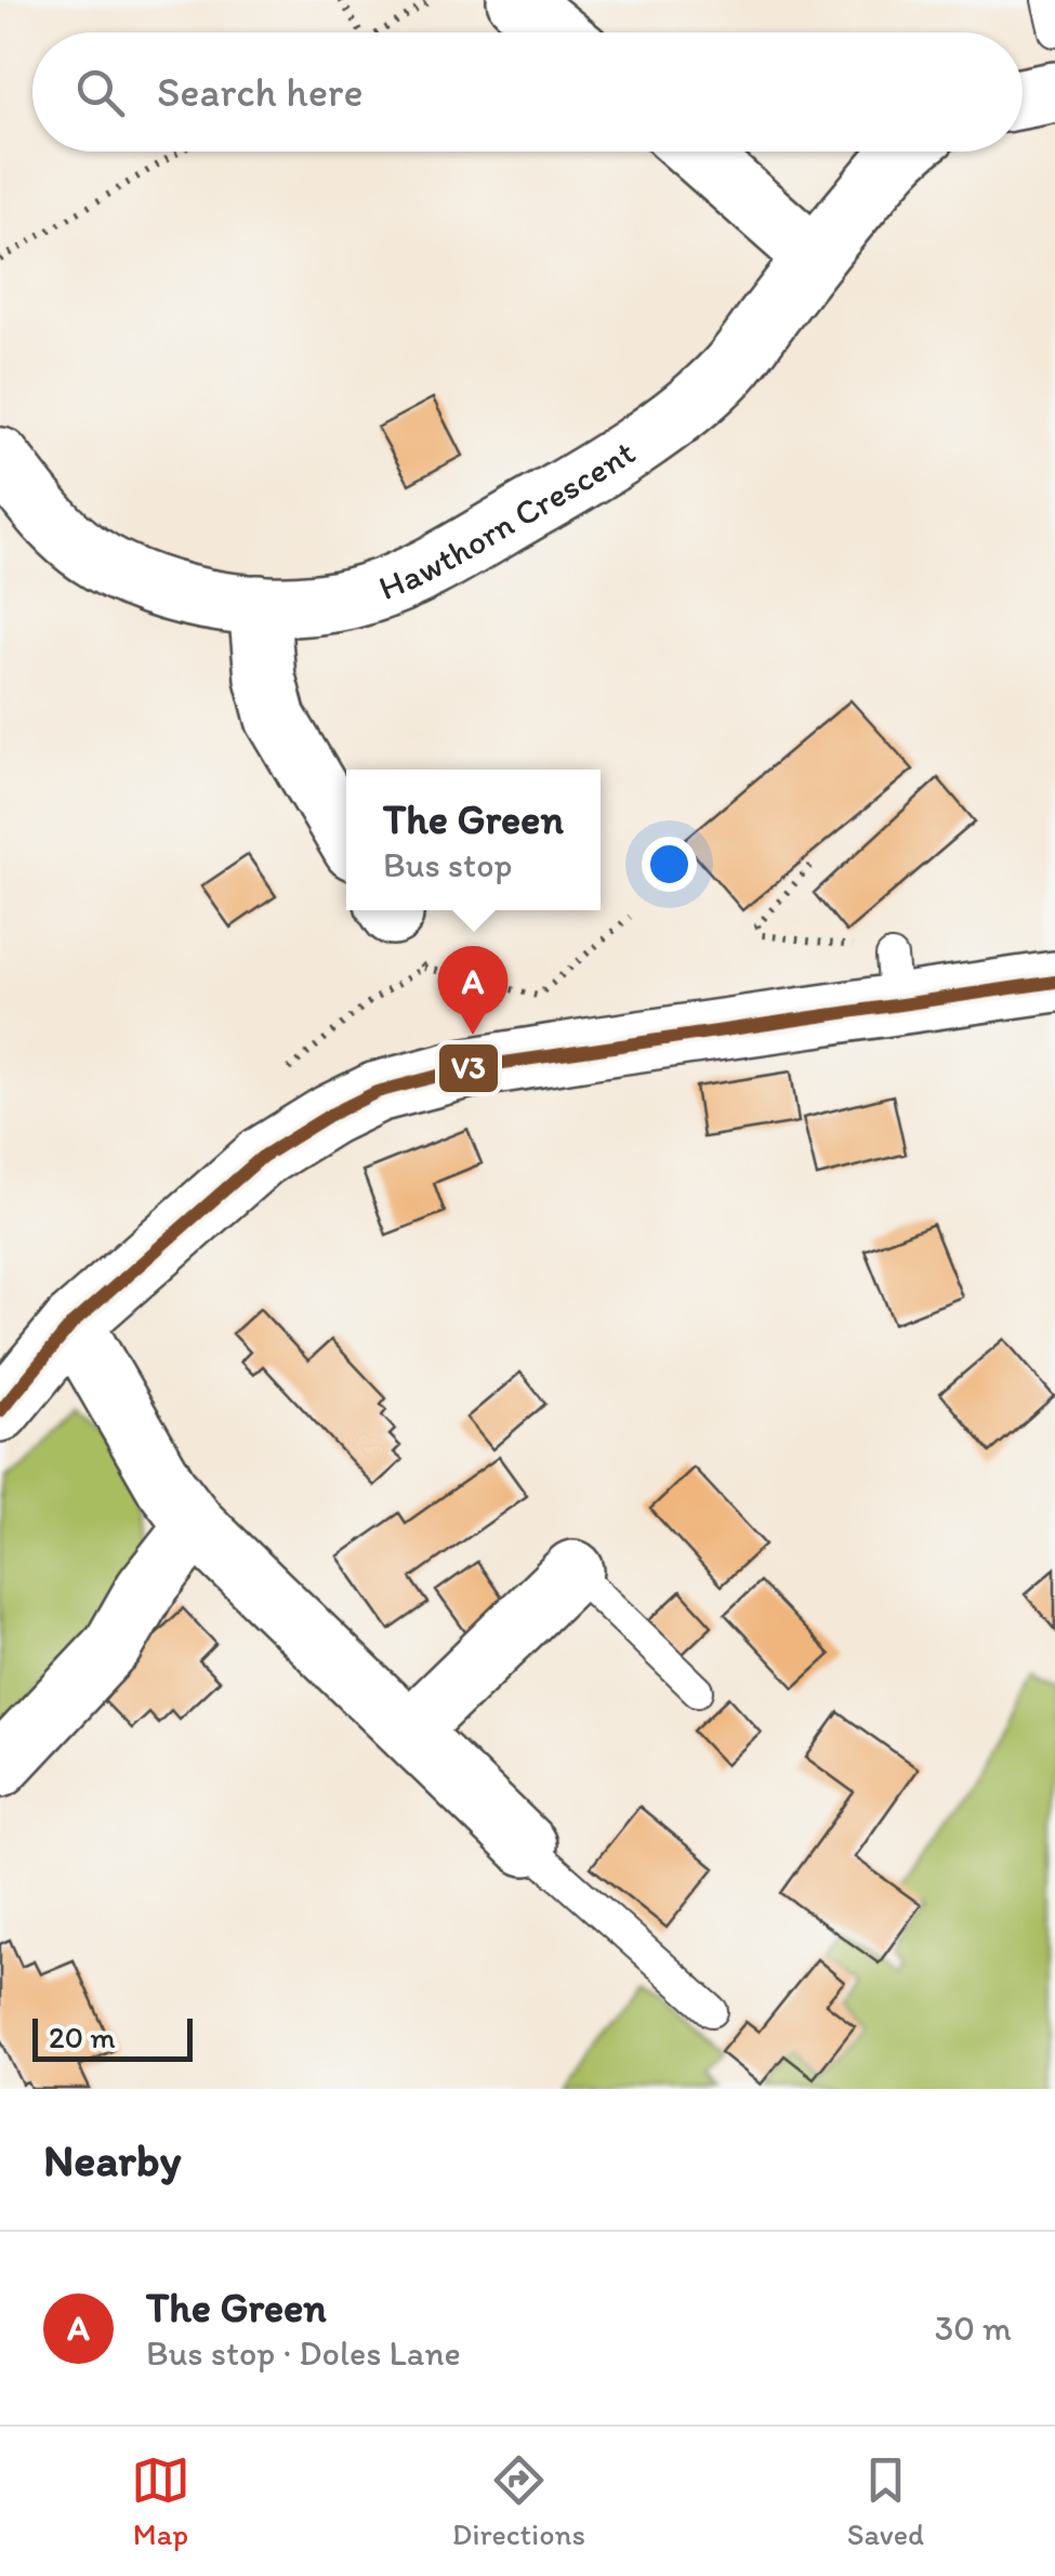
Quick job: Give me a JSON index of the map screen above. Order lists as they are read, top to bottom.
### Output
{
  "streets": {
    "street": ["Hawthorn Crescent"]
  },
  "lines": ["transit line V3"],
  "scale_bar": "20 m",
  "page": {
    "search": "Search here",
    "popup": ["The Green", "Bus stop"],
    "pins": "A",
    "scale": "20 m",
    "heading": "Nearby",
    "list": [
      {
        "mark": "A",
        "name": "The Green",
        "note": "Bus stop · Doles Lane",
        "value": "30 m"
      }
    ],
    "nav": ["Map", "Directions", "Saved"]
  }
}
